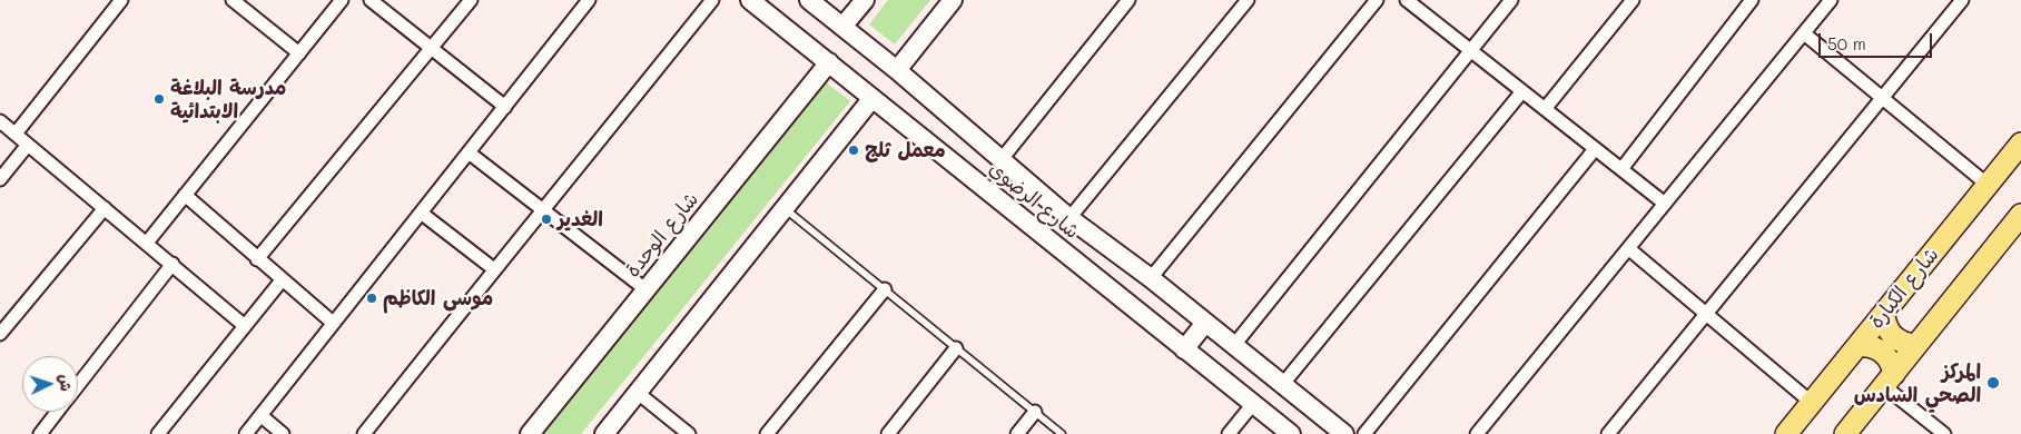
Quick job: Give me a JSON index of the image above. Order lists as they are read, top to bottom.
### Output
{
  "streets": {
    "main road": ["شارع الكيارة"],
    "street": ["شارع الرضوي", "شارع الوحدة"]
  },
  "crossings": [
    ["شارع الرضوي", "شارع الوحدة"]
  ],
  "places": [
    "مدرسة البلاغة الابتدائية",
    "معمل ثلج",
    "الغدير",
    "موسى الكاظم",
    "المركز الصحي السادس"
  ],
  "scale_bar": "50 m",
  "north": "right"
}
